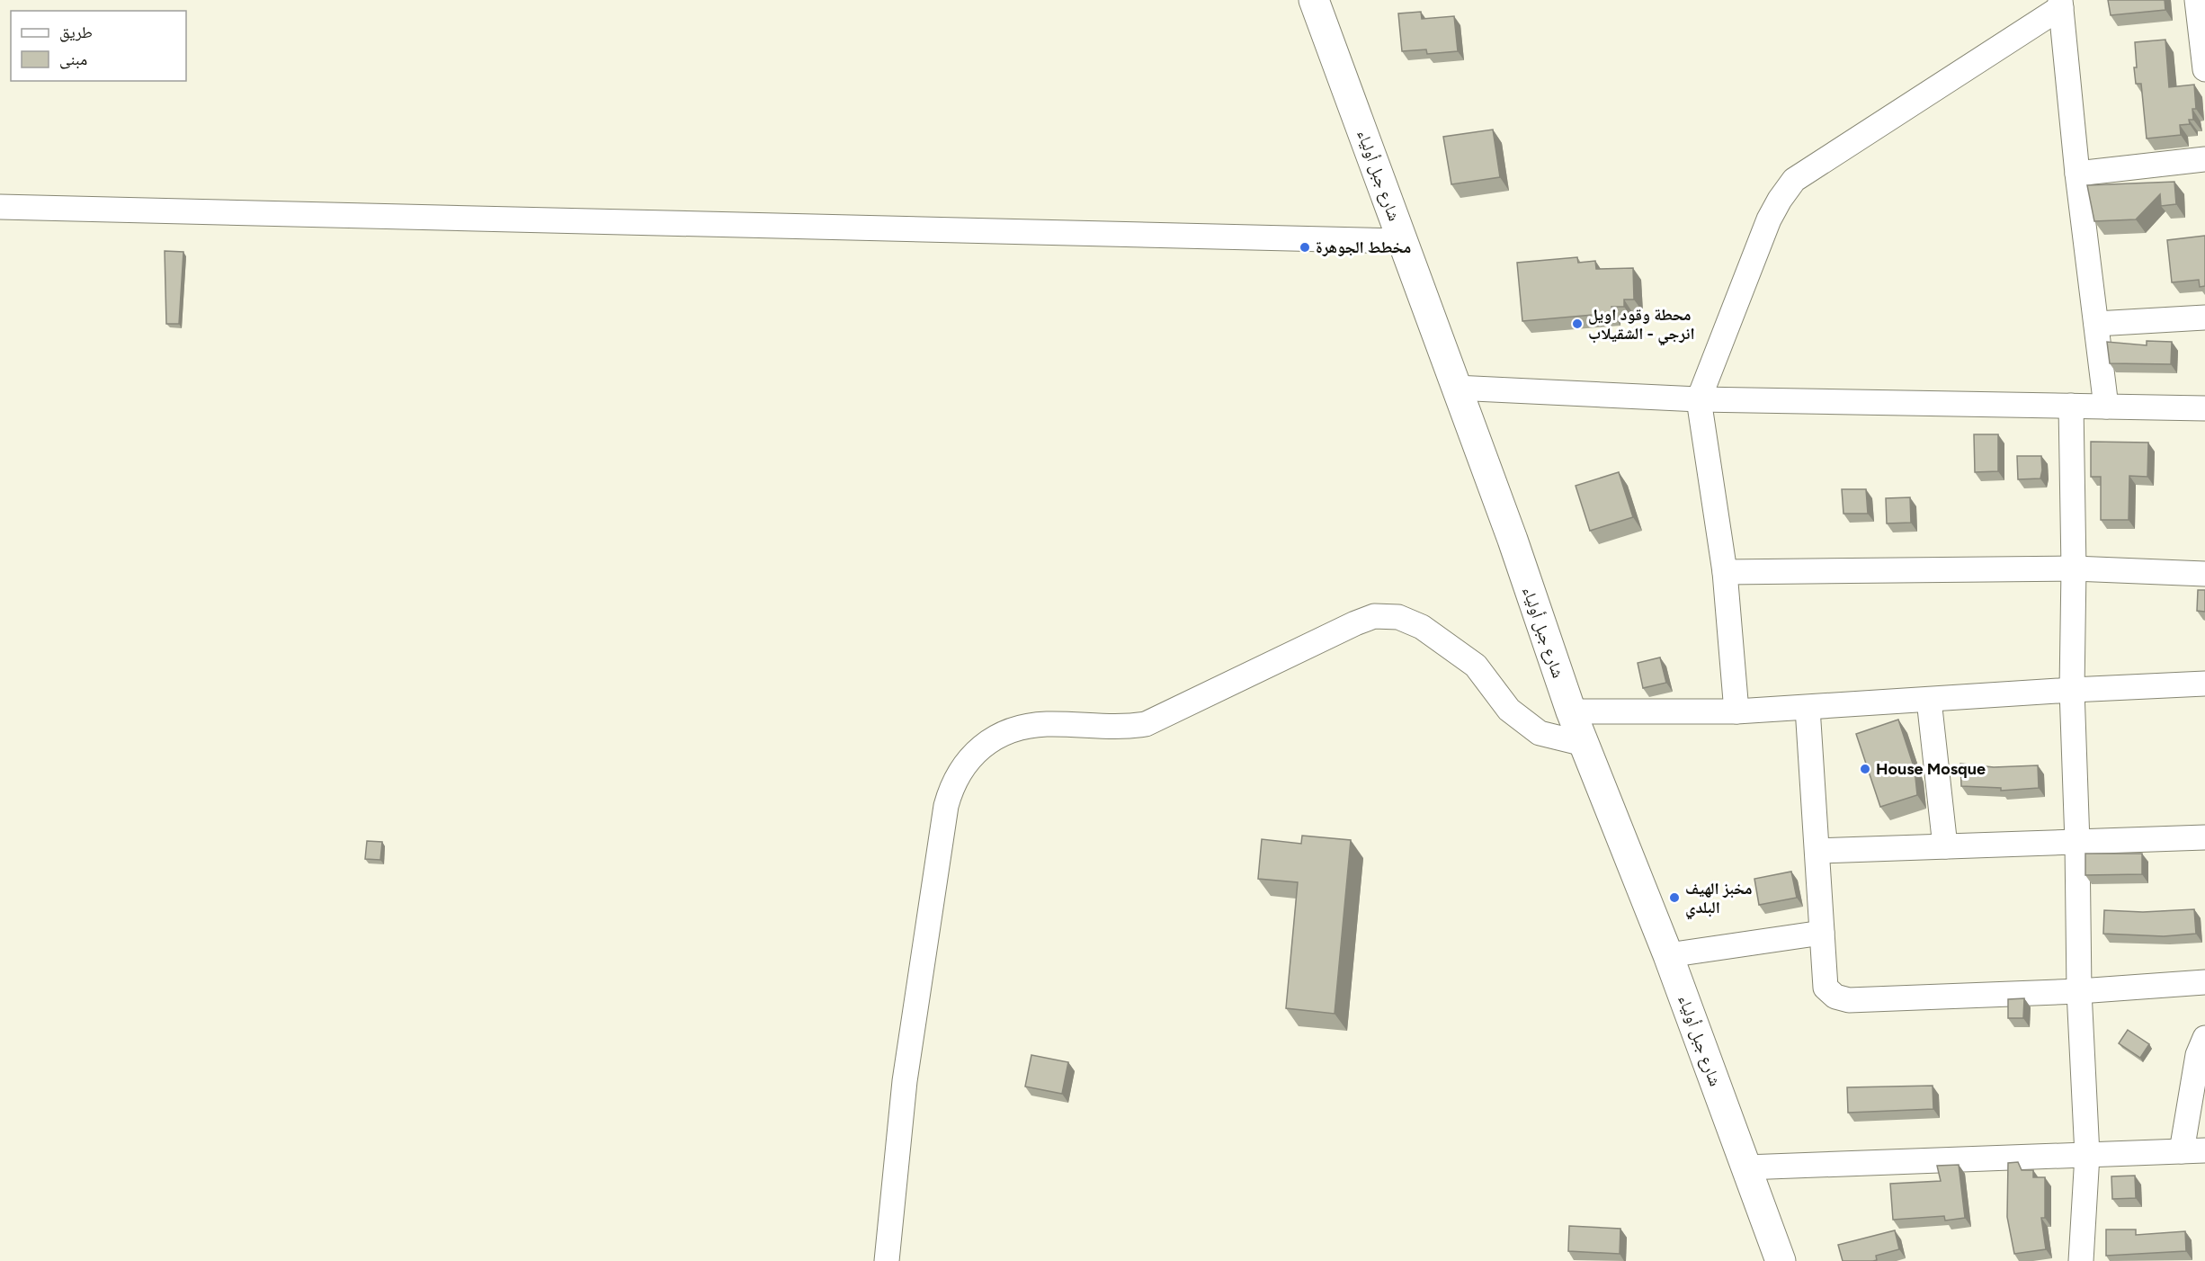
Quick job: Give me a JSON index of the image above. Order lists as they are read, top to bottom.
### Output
{
  "streets": {
    "highway": ["شارع جبل أولياء"]
  },
  "places": [
    "مخطط الجوهرة",
    "محطة وقود اويل انرجي - الشقيلاب",
    "House Mosque",
    "مخبز الهيف البلدي"
  ],
  "legend": ["طريق", "مبنى"]
}
